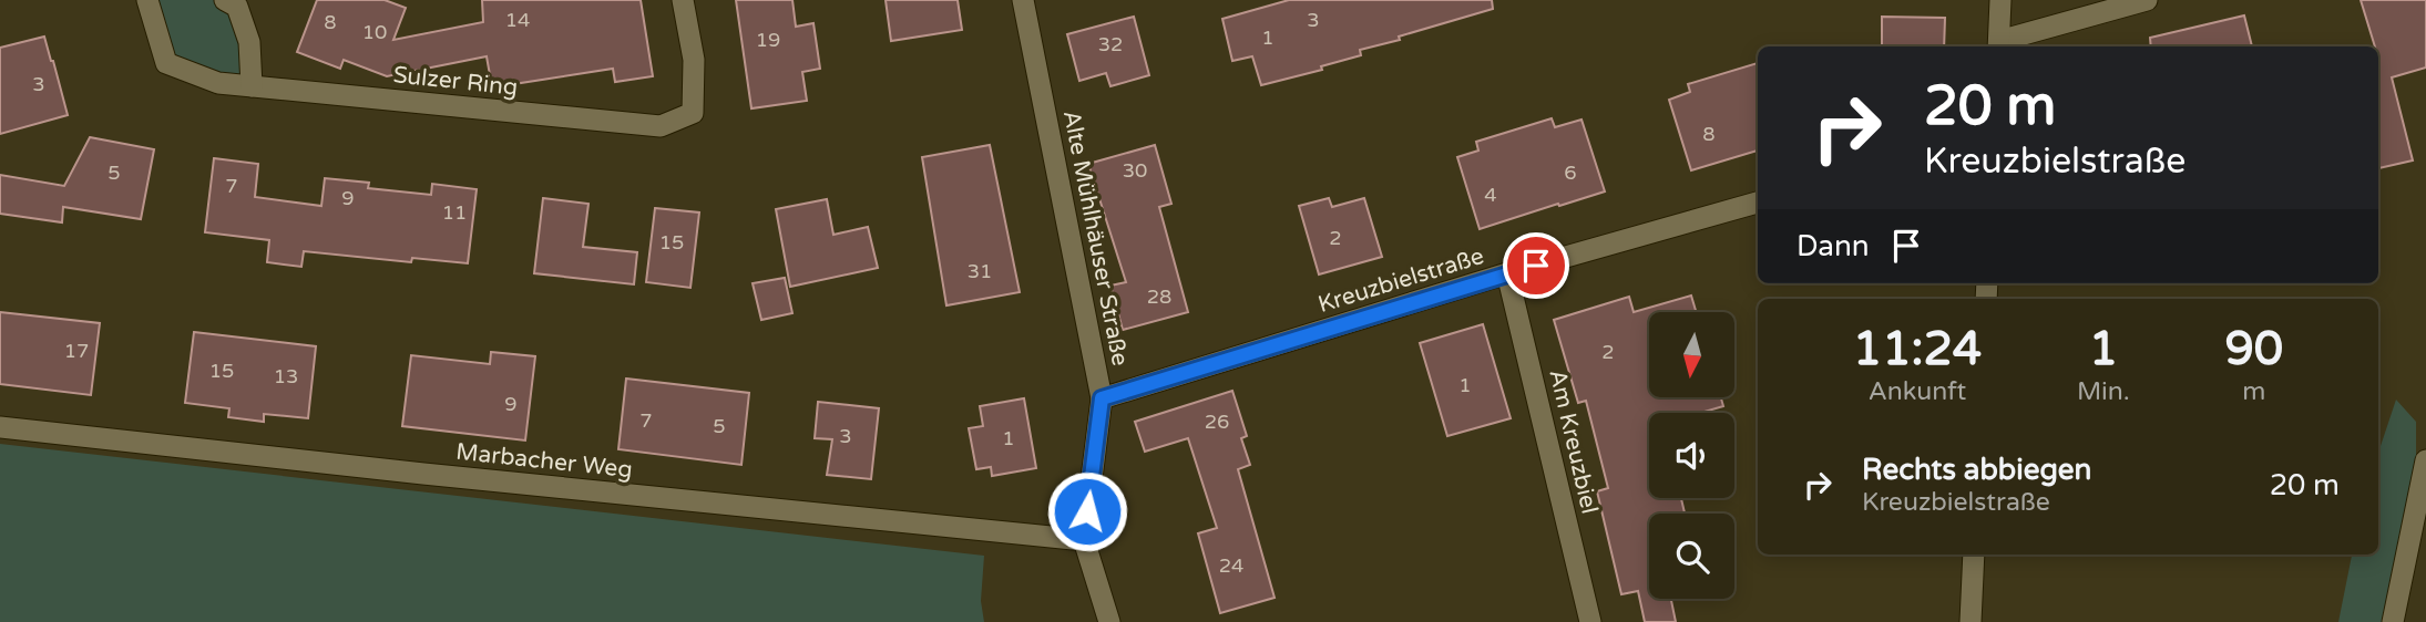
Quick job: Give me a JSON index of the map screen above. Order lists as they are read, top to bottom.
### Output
{
  "streets": {
    "street": [
      "Sulzer Ring",
      "Alte Mühlhäuser Straße",
      "Kreuzbielstraße",
      "Am Kreuzbiel",
      "Marbacher Weg"
    ]
  },
  "crossings": [
    ["Alte Mühlhäuser Straße", "Kreuzbielstraße"],
    ["Alte Mühlhäuser Straße", "Marbacher Weg"],
    ["Kreuzbielstraße", "Am Kreuzbiel"]
  ],
  "house_numbers": [
    "14",
    "3",
    "8",
    "10",
    "1",
    "19",
    "32",
    "3",
    "8",
    "30",
    "5",
    "6",
    "7",
    "4",
    "9",
    "11",
    "2",
    "15",
    "31",
    "28",
    "17",
    "2",
    "15",
    "13",
    "1",
    "9",
    "7",
    "26",
    "5",
    "3",
    "1",
    "24"
  ],
  "north": "bottom",
  "page": {
    "turn": ["20 m", "Kreuzbielstraße"],
    "then": "Dann",
    "eta": [
      "11:24",
      "Ankunft",
      "1",
      "Min.",
      "90",
      "m"
    ],
    "list": [
      {
        "name": "Rechts abbiegen",
        "note": "Kreuzbielstraße",
        "value": "20 m"
      }
    ]
  }
}
